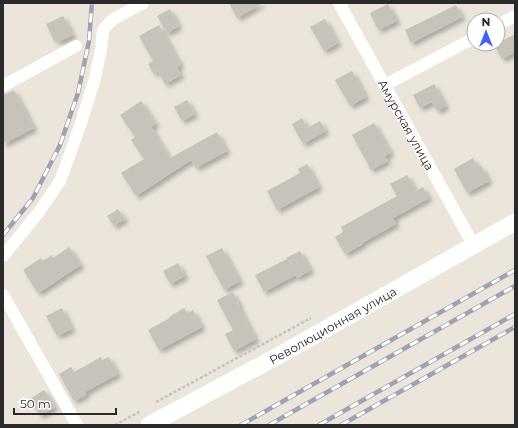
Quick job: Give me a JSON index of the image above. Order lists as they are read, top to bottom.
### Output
{
  "streets": {
    "main road": ["Революционная улица"],
    "street": ["Амурская улица"]
  },
  "crossings": [
    ["Амурская улица", "Революционная улица"]
  ],
  "scale_bar": "50 m",
  "north": "top"
}
